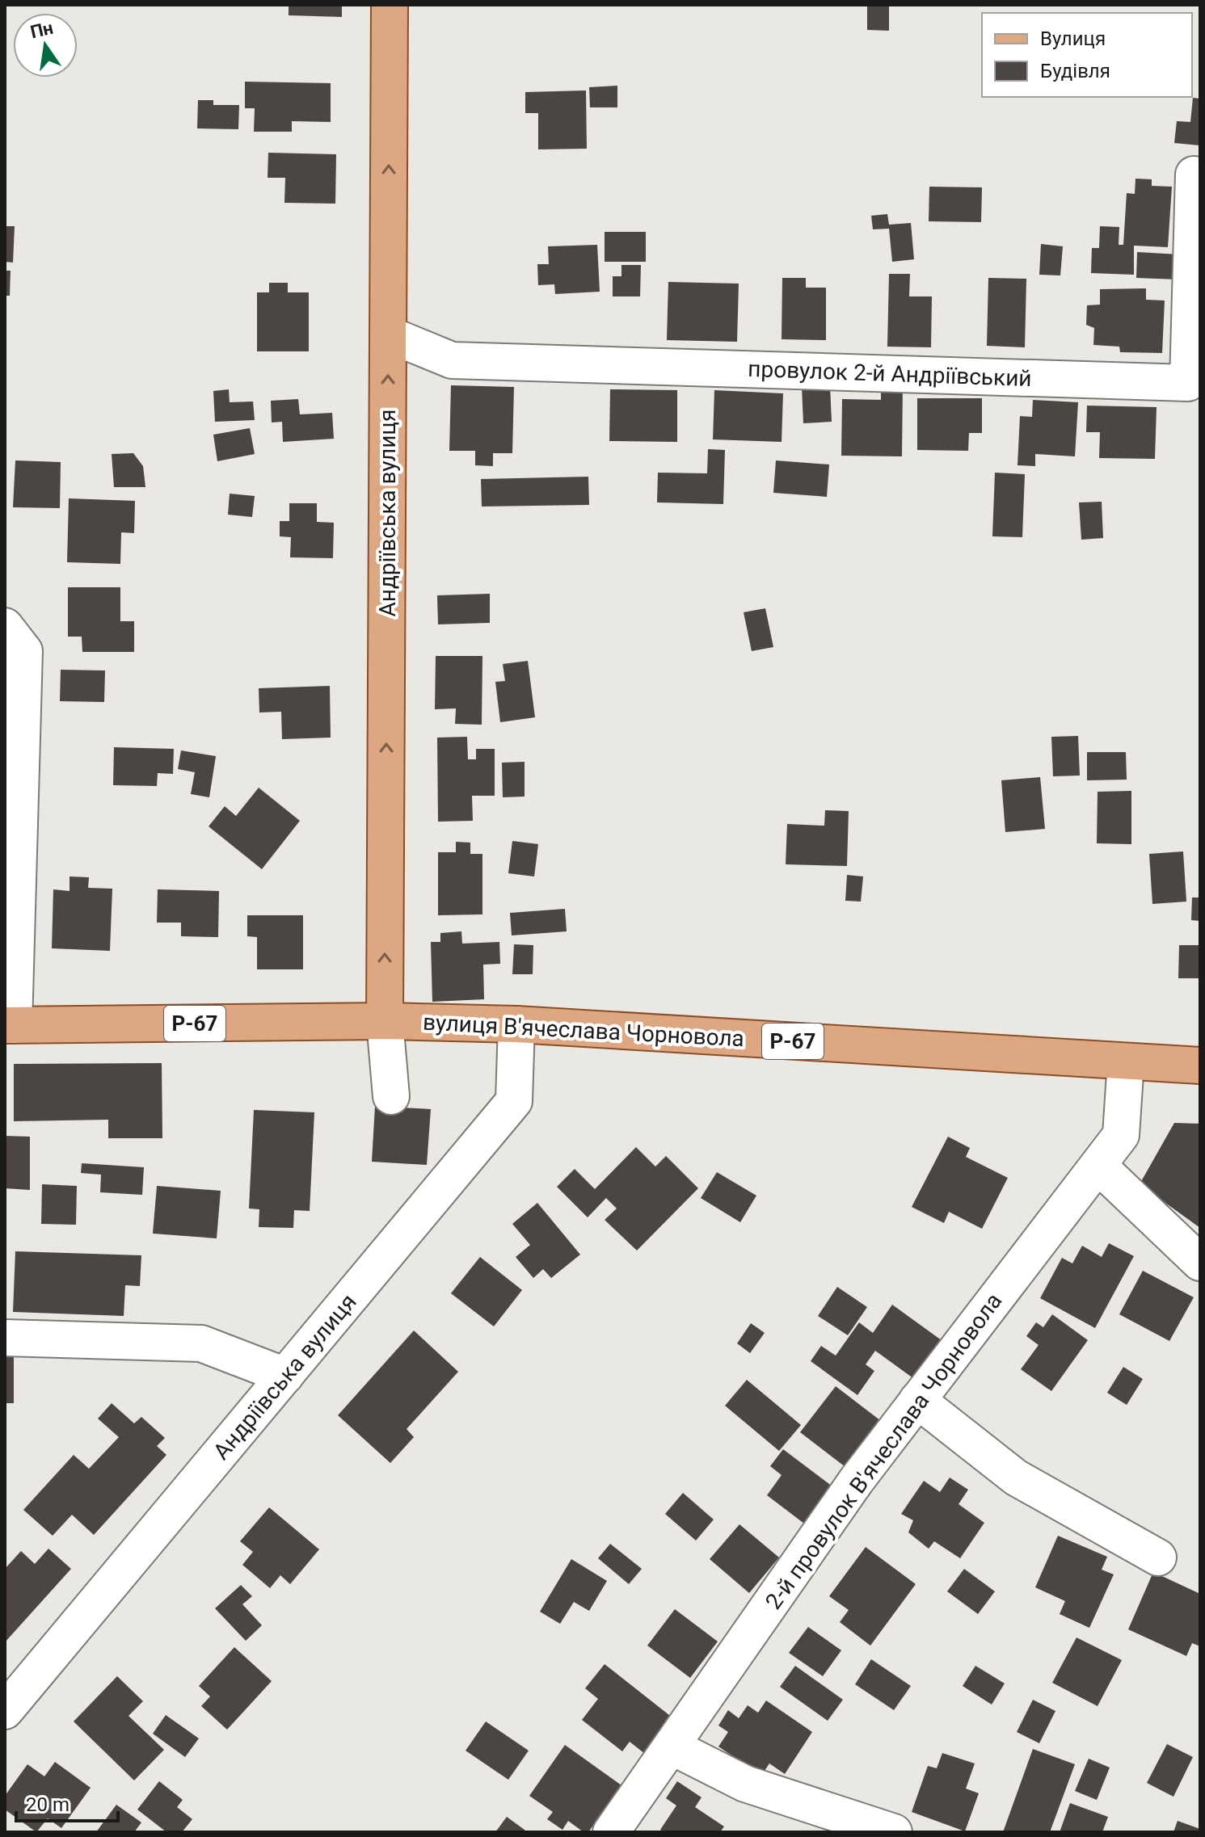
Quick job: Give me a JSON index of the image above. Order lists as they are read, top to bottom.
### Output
{
  "streets": {
    "main road": ["Андріївська вулиця", "Р-67", "вулиця В'ячеслава Чорновола"],
    "street": ["провулок 2-й Андріївський", "2-й провулок В'ячеслава Чорновола"]
  },
  "crossings": [
    ["провулок 2-й Андріївський", "Андріївська вулиця"],
    ["Андріївська вулиця", "вулиця В'ячеслава Чорновола"],
    ["вулиця В'ячеслава Чорновола", "2-й провулок В'ячеслава Чорновола"]
  ],
  "one_way": ["Андріївська вулиця"],
  "legend": ["Вулиця", "Будівля"],
  "scale_bar": "20 m",
  "north": "top"
}
